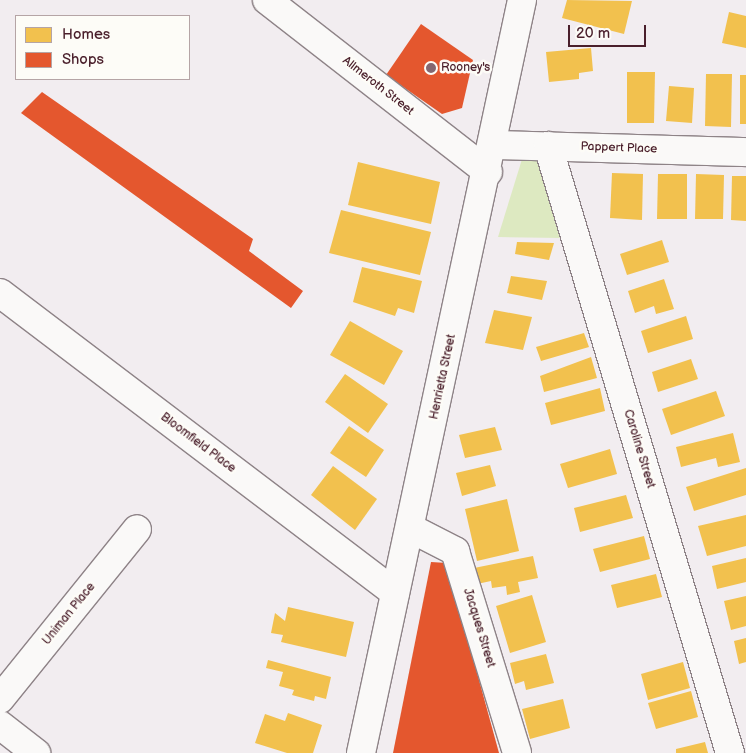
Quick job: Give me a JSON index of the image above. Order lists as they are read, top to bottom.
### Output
{
  "streets": {
    "street": [
      "Allmeroth Street",
      "Pappert Place",
      "Henrietta Street",
      "Bloomfield Place",
      "Caroline Street",
      "Uniman Place",
      "Jacques Street"
    ]
  },
  "crossings": [
    ["Allmeroth Street", "Pappert Place"],
    ["Allmeroth Street", "Henrietta Street"],
    ["Pappert Place", "Henrietta Street"],
    ["Pappert Place", "Caroline Street"],
    ["Henrietta Street", "Bloomfield Place"],
    ["Henrietta Street", "Jacques Street"]
  ],
  "places": ["Rooney's"],
  "legend": ["Homes", "Shops"],
  "scale_bar": "20 m"
}
